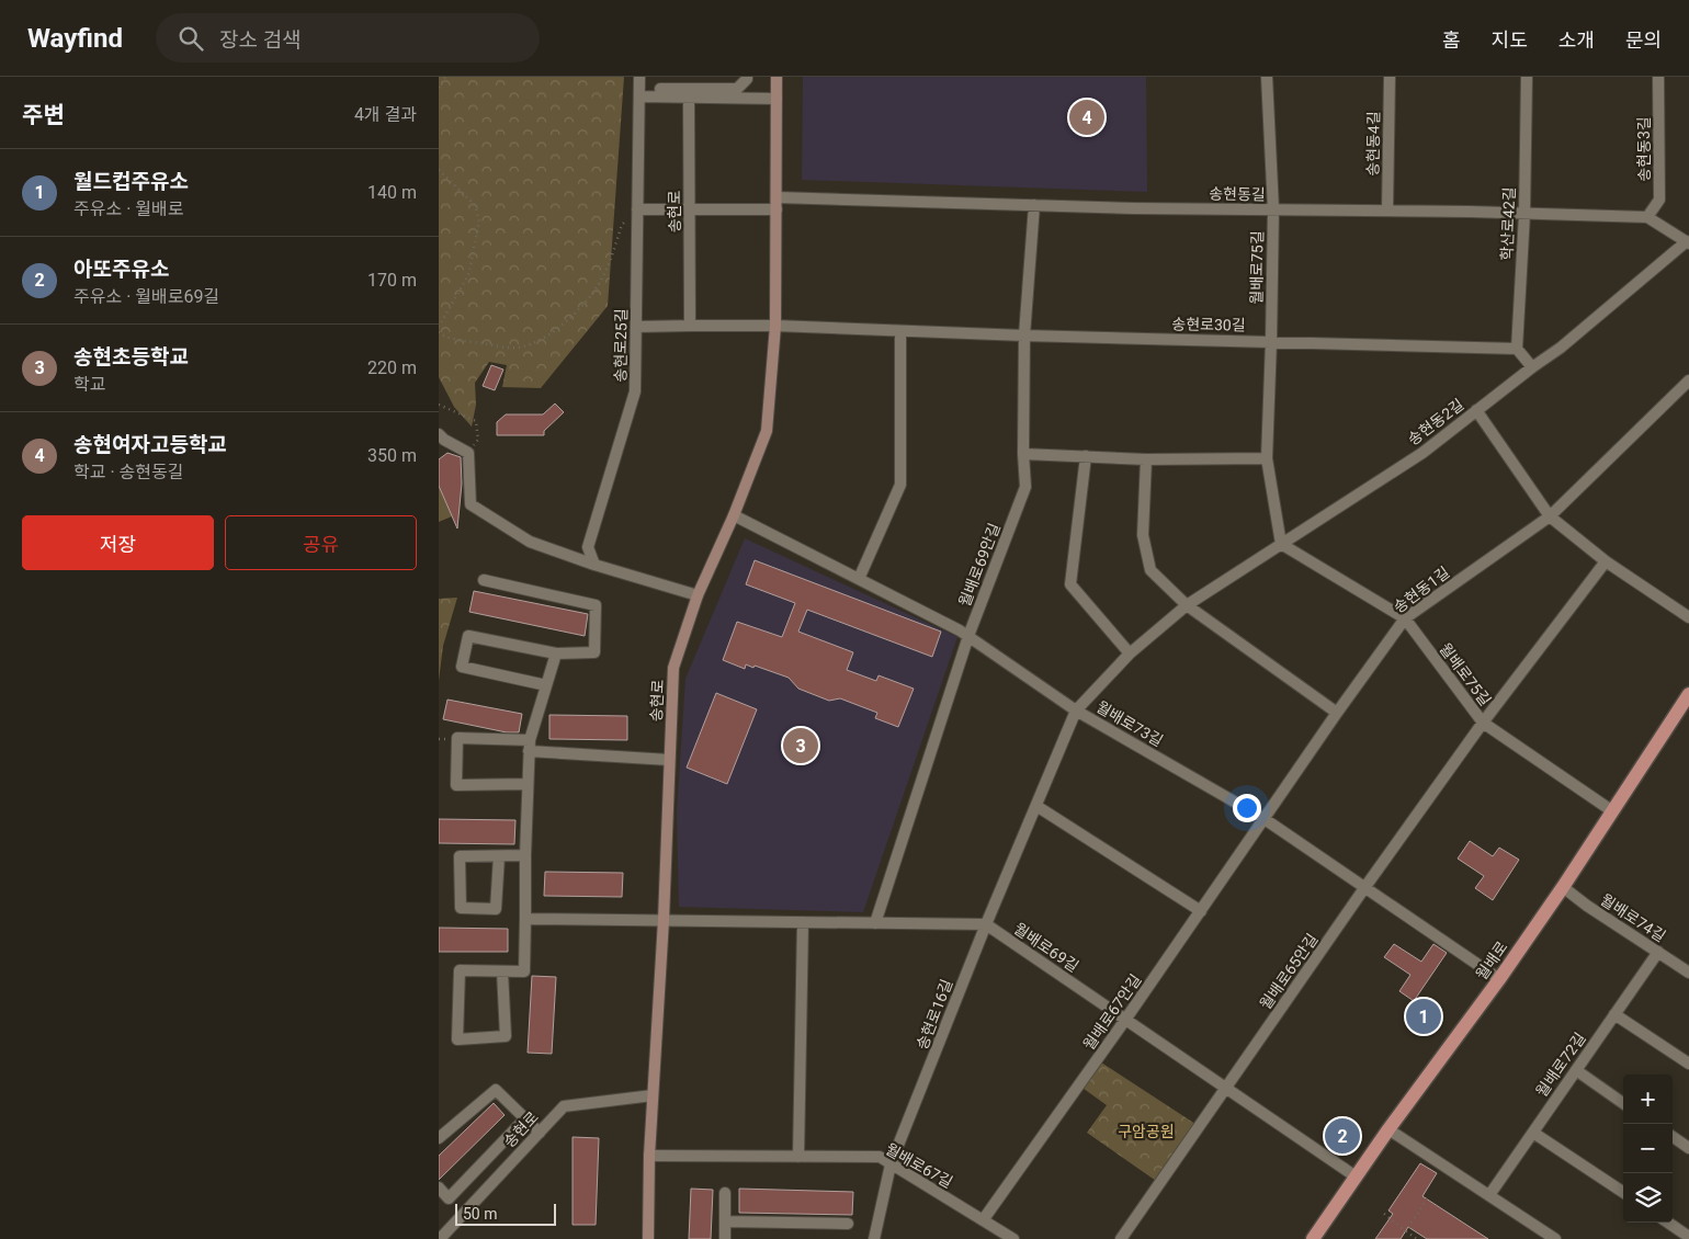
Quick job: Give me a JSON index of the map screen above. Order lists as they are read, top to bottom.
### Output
{
  "streets": {
    "main road": ["송현로", "월배로"],
    "street": [
      "송현동4길",
      "송현동3길",
      "송현동길",
      "학산로42길",
      "월배로75길",
      "송현로30길",
      "송현로25길",
      "송현동2길",
      "월배로69안길",
      "송현동1길",
      "월배로73길",
      "월배로74길",
      "월배로69길",
      "월배로65안길",
      "월배로67안길",
      "송현로16길",
      "월배로72길",
      "월배로67길"
    ]
  },
  "crossings": [
    ["송현동4길", "송현동길"],
    ["송현동3길", "송현동길"],
    ["송현동길", "송현로"],
    ["송현동길", "학산로42길"],
    ["송현동길", "월배로75길"],
    ["송현동길", "송현동2길"],
    ["송현동길", "월배로69안길"],
    ["송현로", "송현로30길"],
    ["송현로", "월배로73길"],
    ["송현로", "월배로67길"],
    ["학산로42길", "송현로30길"],
    ["월배로75길", "송현로30길"],
    ["월배로75길", "송현동2길"],
    ["월배로75길", "송현동1길"],
    ["월배로75길", "월배로"],
    ["월배로75길", "월배로65안길"],
    ["송현로30길", "월배로69안길"],
    ["송현동2길", "월배로73길"],
    ["송현동2길", "송현로16길"],
    ["월배로69안길", "월배로73길"],
    ["송현동1길", "월배로73길"],
    ["송현동1길", "월배로67안길"],
    ["월배로73길", "월배로"],
    ["월배로73길", "월배로65안길"],
    ["월배로73길", "월배로67안길"],
    ["월배로73길", "송현로16길"],
    ["월배로74길", "월배로"],
    ["월배로74길", "월배로72길"],
    ["월배로69길", "월배로"],
    ["월배로69길", "월배로65안길"],
    ["월배로69길", "월배로67안길"],
    ["월배로69길", "송현로16길"],
    ["월배로67안길", "월배로67길"],
    ["송현로16길", "월배로67길"]
  ],
  "parks": ["구암공원"],
  "scale_bar": "50 m",
  "page": {
    "header": "Wayfind",
    "search": "장소 검색",
    "nav": [
      "홈",
      "지도",
      "소개",
      "문의"
    ],
    "heading": ["주변", "4개 결과"],
    "pins": [
      "4",
      "3",
      "1",
      "2"
    ],
    "list": [
      {
        "mark": "1",
        "name": "월드컵주유소",
        "note": "주유소 · 월배로",
        "value": "140 m"
      },
      {
        "mark": "2",
        "name": "아또주유소",
        "note": "주유소 · 월배로69길",
        "value": "170 m"
      },
      {
        "mark": "3",
        "name": "송현초등학교",
        "note": "학교",
        "value": "220 m"
      },
      {
        "mark": "4",
        "name": "송현여자고등학교",
        "note": "학교 · 송현동길",
        "value": "350 m"
      }
    ],
    "buttons": ["저장", "공유"],
    "map_buttons": ["+", "−"],
    "scale": "50 m"
  }
}
